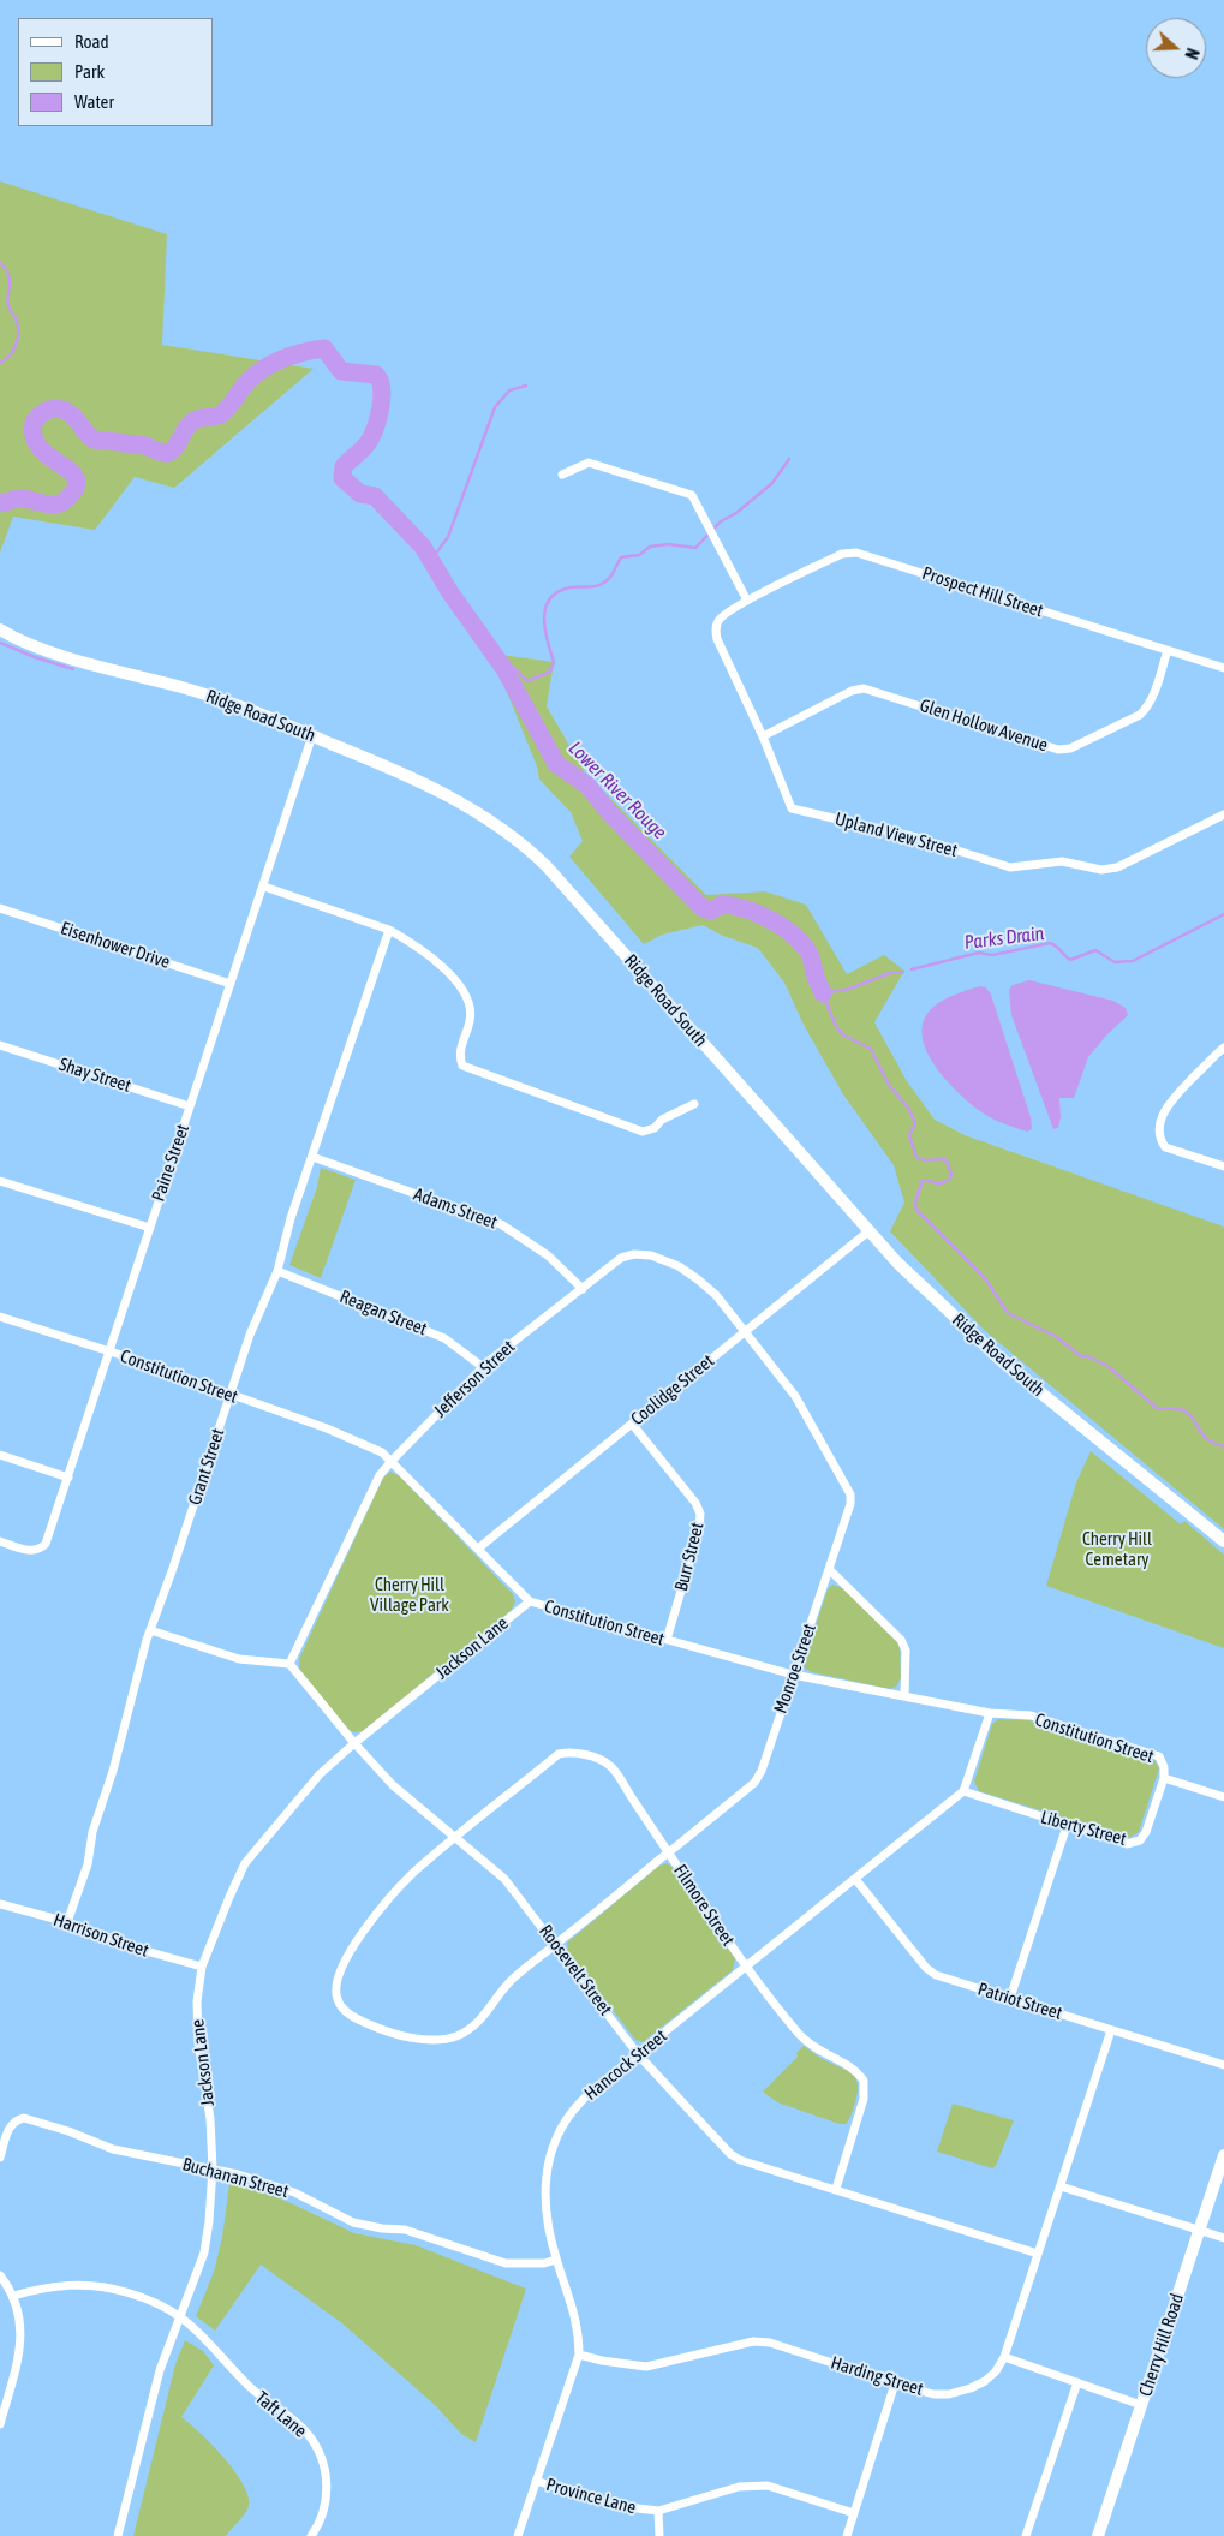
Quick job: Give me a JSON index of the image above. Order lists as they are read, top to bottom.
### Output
{
  "streets": {
    "main road": ["Ridge Road South", "Cherry Hill Road"],
    "street": [
      "Prospect Hill Street",
      "Glen Hollow Avenue",
      "Upland View Street",
      "Eisenhower Drive",
      "Shay Street",
      "Paine Street",
      "Adams Street",
      "Reagan Street",
      "Constitution Street",
      "Jefferson Street",
      "Coolidge Street",
      "Grant Street",
      "Burr Street",
      "Jackson Lane",
      "Monroe Street",
      "Liberty Street",
      "Filmore Street",
      "Harrison Street",
      "Roosevelt Street",
      "Patriot Street",
      "Hancock Street",
      "Buchanan Street",
      "Harding Street",
      "Taft Lane",
      "Province Lane"
    ]
  },
  "crossings": [
    ["Prospect Hill Street", "Glen Hollow Avenue"],
    ["Prospect Hill Street", "Upland View Street"],
    ["Ridge Road South", "Paine Street"],
    ["Ridge Road South", "Coolidge Street"],
    ["Glen Hollow Avenue", "Upland View Street"],
    ["Eisenhower Drive", "Paine Street"],
    ["Shay Street", "Paine Street"],
    ["Paine Street", "Constitution Street"],
    ["Adams Street", "Jefferson Street"],
    ["Adams Street", "Grant Street"],
    ["Reagan Street", "Jefferson Street"],
    ["Reagan Street", "Grant Street"],
    ["Constitution Street", "Jefferson Street"],
    ["Constitution Street", "Coolidge Street"],
    ["Constitution Street", "Grant Street"],
    ["Constitution Street", "Burr Street"],
    ["Constitution Street", "Jackson Lane"],
    ["Constitution Street", "Monroe Street"],
    ["Constitution Street", "Liberty Street"],
    ["Jefferson Street", "Coolidge Street"],
    ["Jefferson Street", "Monroe Street"],
    ["Jefferson Street", "Roosevelt Street"],
    ["Coolidge Street", "Burr Street"],
    ["Coolidge Street", "Monroe Street"],
    ["Grant Street", "Harrison Street"],
    ["Jackson Lane", "Harrison Street"],
    ["Jackson Lane", "Roosevelt Street"],
    ["Jackson Lane", "Buchanan Street"],
    ["Jackson Lane", "Taft Lane"],
    ["Monroe Street", "Filmore Street"],
    ["Monroe Street", "Roosevelt Street"],
    ["Liberty Street", "Hancock Street"],
    ["Filmore Street", "Roosevelt Street"],
    ["Filmore Street", "Hancock Street"],
    ["Roosevelt Street", "Hancock Street"],
    ["Roosevelt Street", "Harding Street"],
    ["Patriot Street", "Hancock Street"],
    ["Patriot Street", "Harding Street"],
    ["Hancock Street", "Buchanan Street"],
    ["Hancock Street", "Harding Street"],
    ["Hancock Street", "Province Lane"]
  ],
  "water": ["Lower River Rouge", "Parks Drain"],
  "parks": ["Cherry Hill Cemetary", "Cherry Hill Village Park"],
  "legend": ["Road", "Park", "Water"],
  "north": "right"
}
